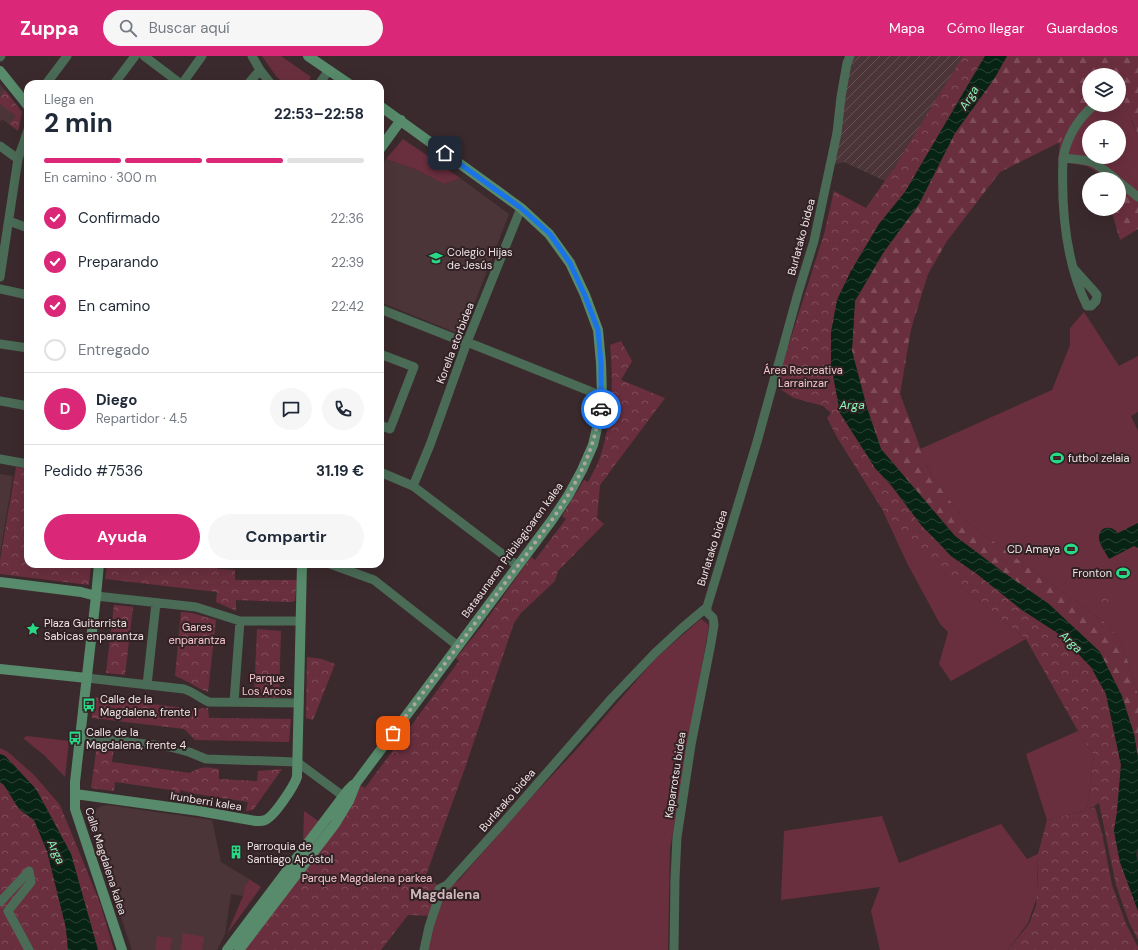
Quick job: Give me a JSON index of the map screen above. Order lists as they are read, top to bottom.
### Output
{
  "streets": {
    "street": [
      "Burlatako bidea",
      "Korella etorbidea",
      "Batasunaren Pribilegioaren kalea",
      "Kaparrotsu bidea",
      "Irunberri kalea",
      "Calle Magdalena kalea"
    ]
  },
  "crossings": [
    ["Burlatako bidea", "Kaparrotsu bidea"],
    ["Korella etorbidea", "Batasunaren Pribilegioaren kalea"],
    ["Irunberri kalea", "Calle Magdalena kalea"]
  ],
  "districts": ["Magdalena"],
  "water": ["Arga"],
  "parks": [
    "Área Recreativa Larrainzar",
    "Gares enparantza",
    "Parque Los Arcos",
    "Parque Magdalena parkea"
  ],
  "places": {
    "school or university": ["Colegio Hijas de Jesús"],
    "sports": ["futbol zelaia", "CD Amaya", "Fronton"],
    "place": ["Plaza Guitarrista Sabicas enparantza"],
    "bus stop": ["Calle de la Magdalena, frente 1", "Calle de la Magdalena, frente 4"],
    "building": ["Parroquia de Santiago Apóstol"]
  },
  "page": {
    "header": "Zuppa",
    "search": "Buscar aquí",
    "nav": ["Mapa", "Cómo llegar", "Guardados"],
    "map_buttons": ["+", "−"],
    "heading": ["2 min", "Llega en", "22:53–22:58"],
    "panel": [
      "Diego",
      "Repartidor · 4.5",
      "Pedido #7536",
      "31.19 €"
    ],
    "bar": "En camino · 300 m",
    "list": [
      ["Confirmado", "22:36"],
      ["Preparando", "22:39"],
      ["En camino", "22:42"],
      "Entregado"
    ],
    "round": "D",
    "buttons": ["Ayuda", "Compartir"]
  }
}
